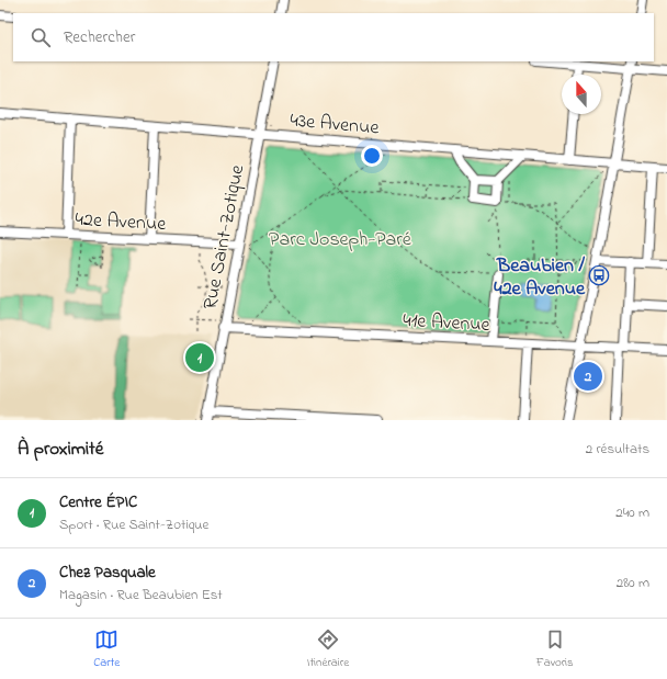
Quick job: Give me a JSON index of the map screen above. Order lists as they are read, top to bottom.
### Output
{
  "streets": {
    "street": [
      "43e Avenue",
      "42e Avenue",
      "Rue Saint-Zotique",
      "41e Avenue"
    ]
  },
  "crossings": [
    ["43e Avenue", "Rue Saint-Zotique"],
    ["42e Avenue", "Rue Saint-Zotique"],
    ["Rue Saint-Zotique", "41e Avenue"]
  ],
  "parks": ["Parc Joseph-Paré"],
  "places": {
    "bus stop": ["Beaubien / 42e Avenue"]
  },
  "north": "top",
  "page": {
    "search": "Rechercher",
    "pins": ["1", "2"],
    "heading": ["À proximité", "2 résultats"],
    "list": [
      {
        "mark": "1",
        "name": "Centre ÉPIC",
        "note": "Sport · Rue Saint-Zotique",
        "value": "240 m"
      },
      {
        "mark": "2",
        "name": "Chez Pasquale",
        "note": "Magasin · Rue Beaubien Est",
        "value": "280 m"
      }
    ],
    "nav": ["Carte", "Itinéraire", "Favoris"]
  }
}
